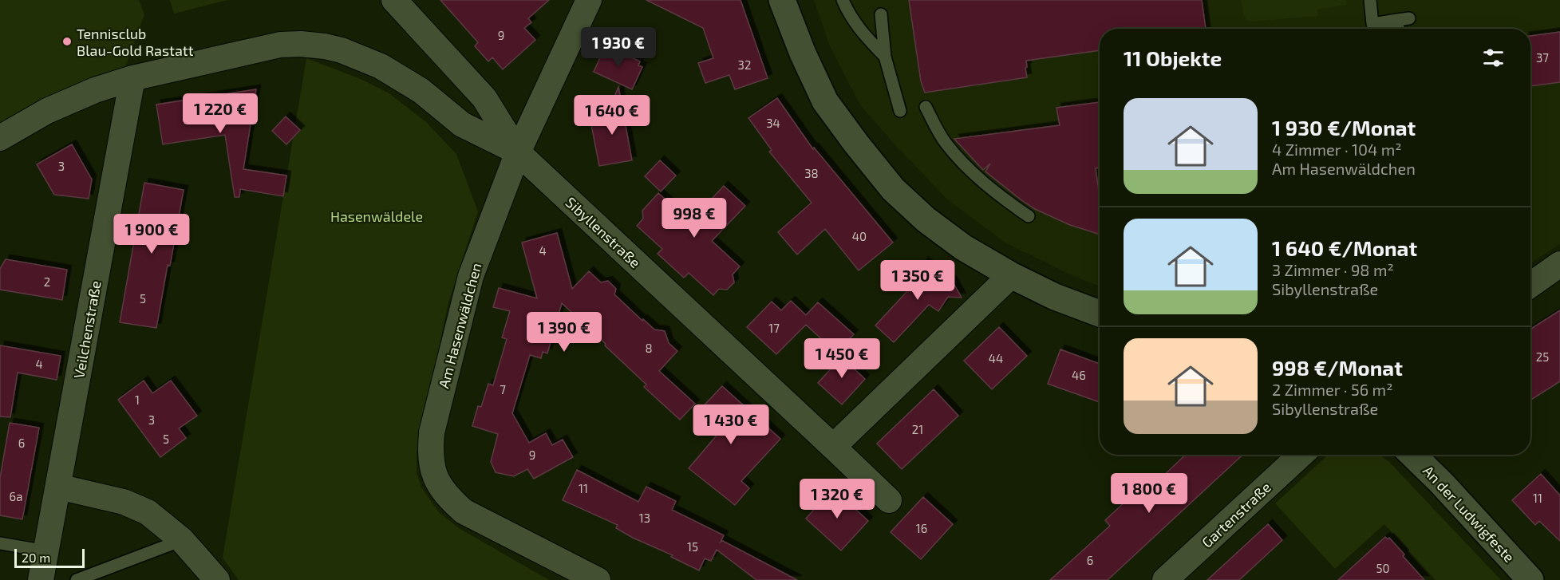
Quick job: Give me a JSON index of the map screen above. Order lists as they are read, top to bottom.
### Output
{
  "streets": {
    "street": [
      "Sibyllenstraße",
      "Am Hasenwäldchen",
      "Veilchenstraße",
      "An der Ludwigfeste",
      "Gartenstraße"
    ]
  },
  "crossings": [
    ["Sibyllenstraße", "Am Hasenwäldchen"]
  ],
  "parks": ["Hasenwäldele"],
  "places": ["Tennisclub Blau-Gold Rastatt"],
  "house_numbers": [
    "9",
    "37",
    "32",
    "34",
    "3",
    "38",
    "40",
    "4",
    "2",
    "5",
    "17",
    "8",
    "25",
    "44",
    "4",
    "46",
    "7",
    "1",
    "3",
    "21",
    "5",
    "6",
    "9",
    "11",
    "6a",
    "11",
    "13",
    "16",
    "15",
    "6",
    "50"
  ],
  "scale_bar": "20 m",
  "page": {
    "price": [
      "1 930 €",
      "1 220 €",
      "1 640 €",
      "998 €",
      "1 900 €",
      "1 350 €",
      "1 390 €",
      "1 450 €",
      "1 430 €",
      "1 800 €",
      "1 320 €"
    ],
    "heading": "11 Objekte",
    "list": [
      {
        "name": "1 930 €/Monat",
        "note": "4 Zimmer · 104 m² · Am Hasenwäldchen"
      },
      {
        "name": "1 640 €/Monat",
        "note": "3 Zimmer · 98 m² · Sibyllenstraße"
      },
      {
        "name": "998 €/Monat",
        "note": "2 Zimmer · 56 m² · Sibyllenstraße"
      }
    ],
    "scale": "20 m"
  }
}
